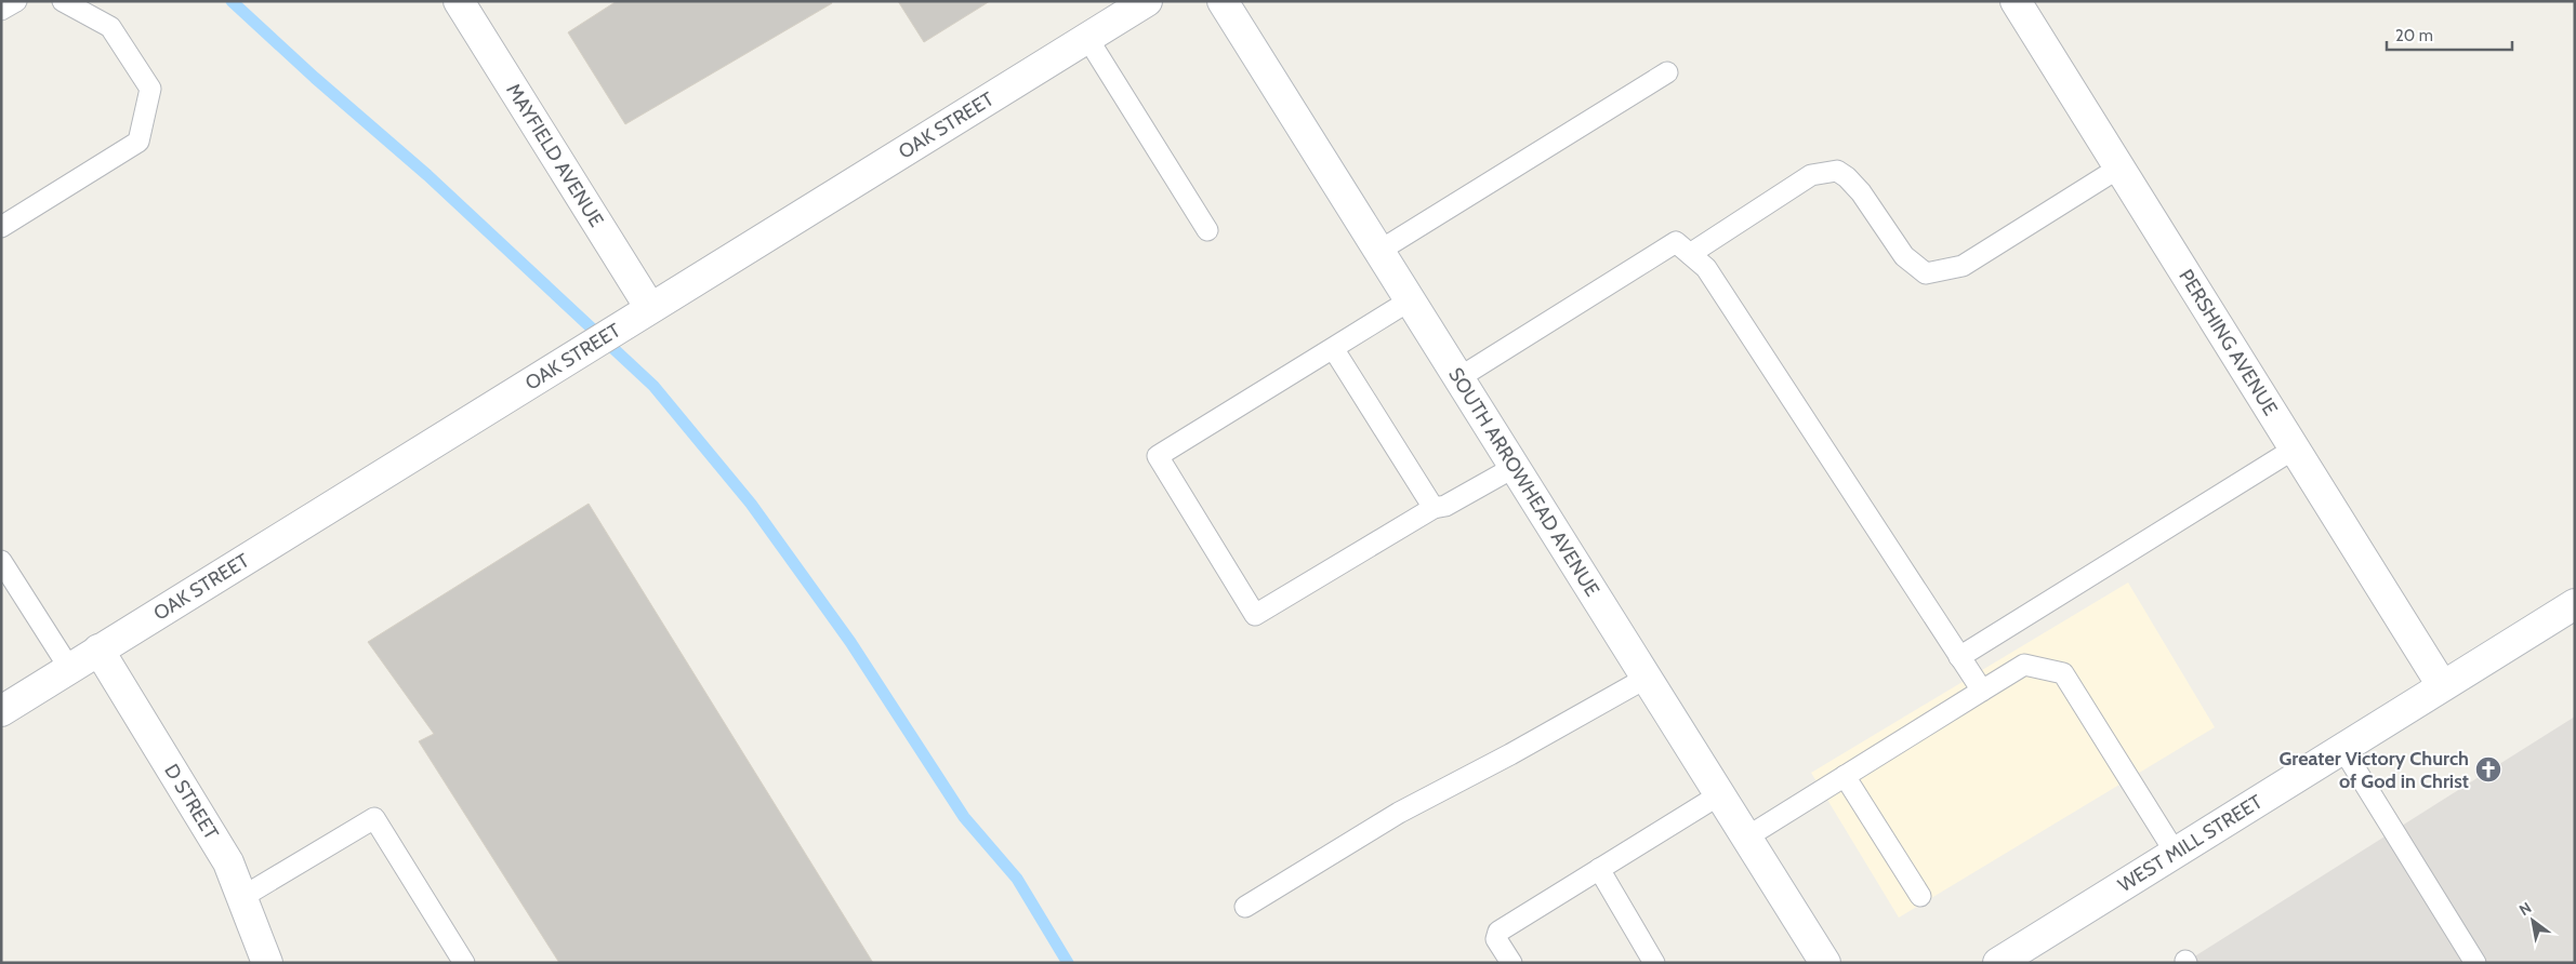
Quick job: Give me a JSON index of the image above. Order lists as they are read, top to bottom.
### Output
{
  "streets": {
    "street": [
      "OAK STREET",
      "MAYFIELD AVENUE",
      "PERSHING AVENUE",
      "SOUTH ARROWHEAD AVENUE",
      "D STREET",
      "WEST MILL STREET"
    ]
  },
  "crossings": [
    ["OAK STREET", "MAYFIELD AVENUE"],
    ["OAK STREET", "D STREET"],
    ["PERSHING AVENUE", "WEST MILL STREET"]
  ],
  "places": {
    "church": ["Greater Victory Church of God in Christ"]
  },
  "scale_bar": "20 m",
  "north": "top left"
}
